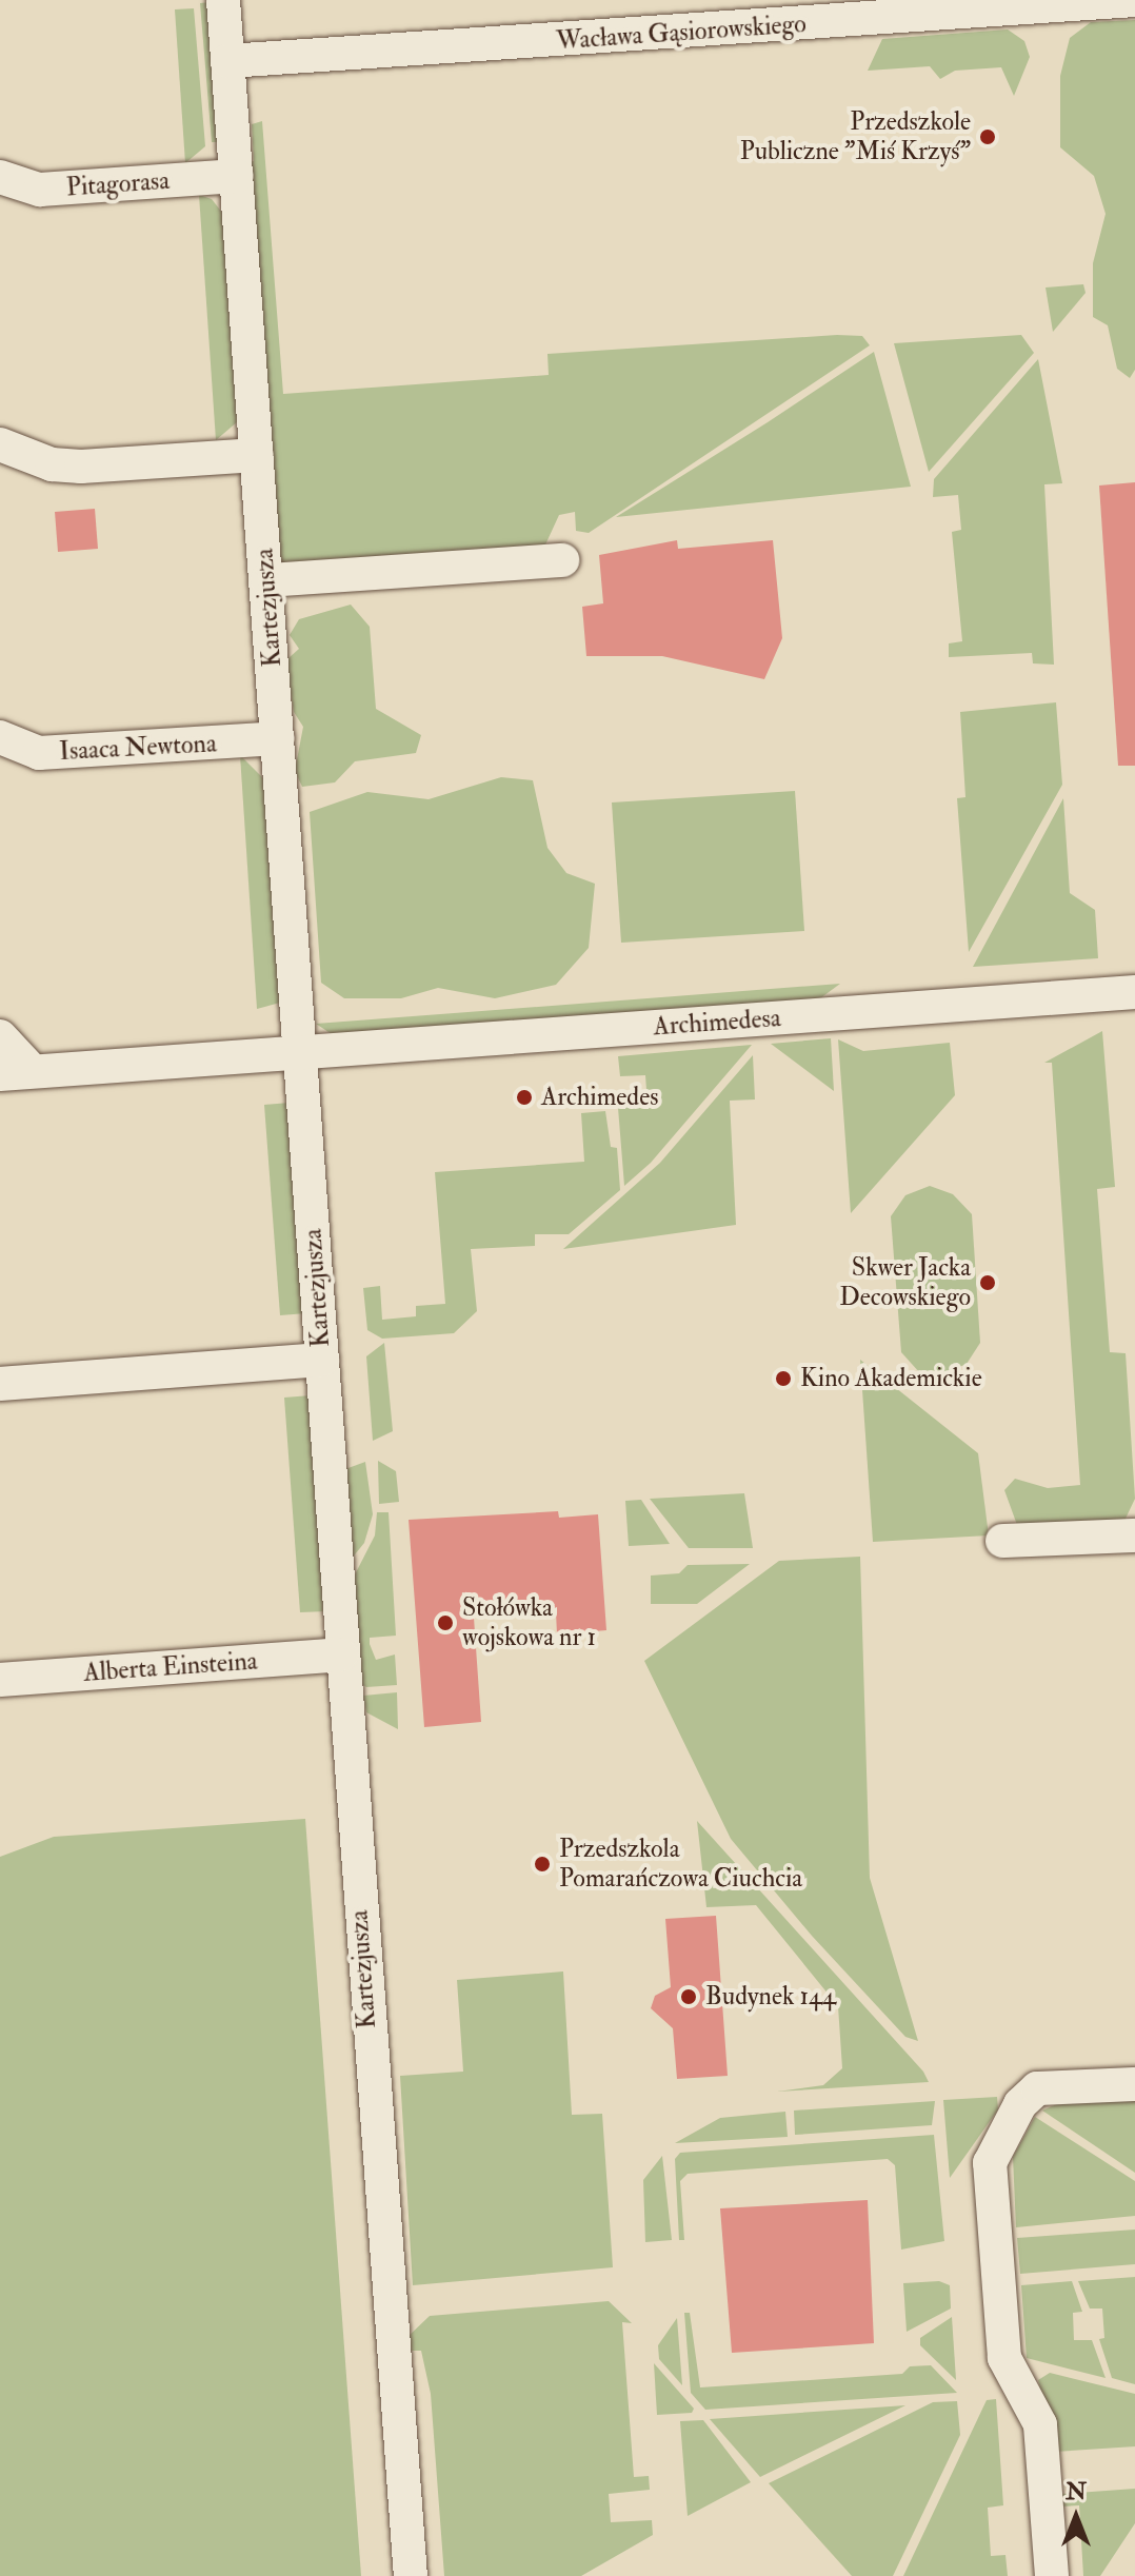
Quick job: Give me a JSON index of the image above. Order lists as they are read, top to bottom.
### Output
{
  "streets": {
    "street": [
      "Wacława Gąsiorowskiego",
      "Pitagorasa",
      "Kartezjusza",
      "Isaaca Newtona",
      "Archimedesa",
      "Alberta Einsteina"
    ]
  },
  "crossings": [
    ["Wacława Gąsiorowskiego", "Kartezjusza"],
    ["Pitagorasa", "Kartezjusza"],
    ["Kartezjusza", "Isaaca Newtona"],
    ["Kartezjusza", "Archimedesa"],
    ["Kartezjusza", "Alberta Einsteina"]
  ],
  "places": [
    "Przedszkole Publiczne \"Miś Krzyś\"",
    "Archimedes",
    "Skwer Jacka Decowskiego",
    "Kino Akademickie",
    "Stołówka wojskowa nr 1",
    "Przedszkola Pomarańczowa Ciuchcia",
    "Budynek 144"
  ],
  "north": "top"
}
